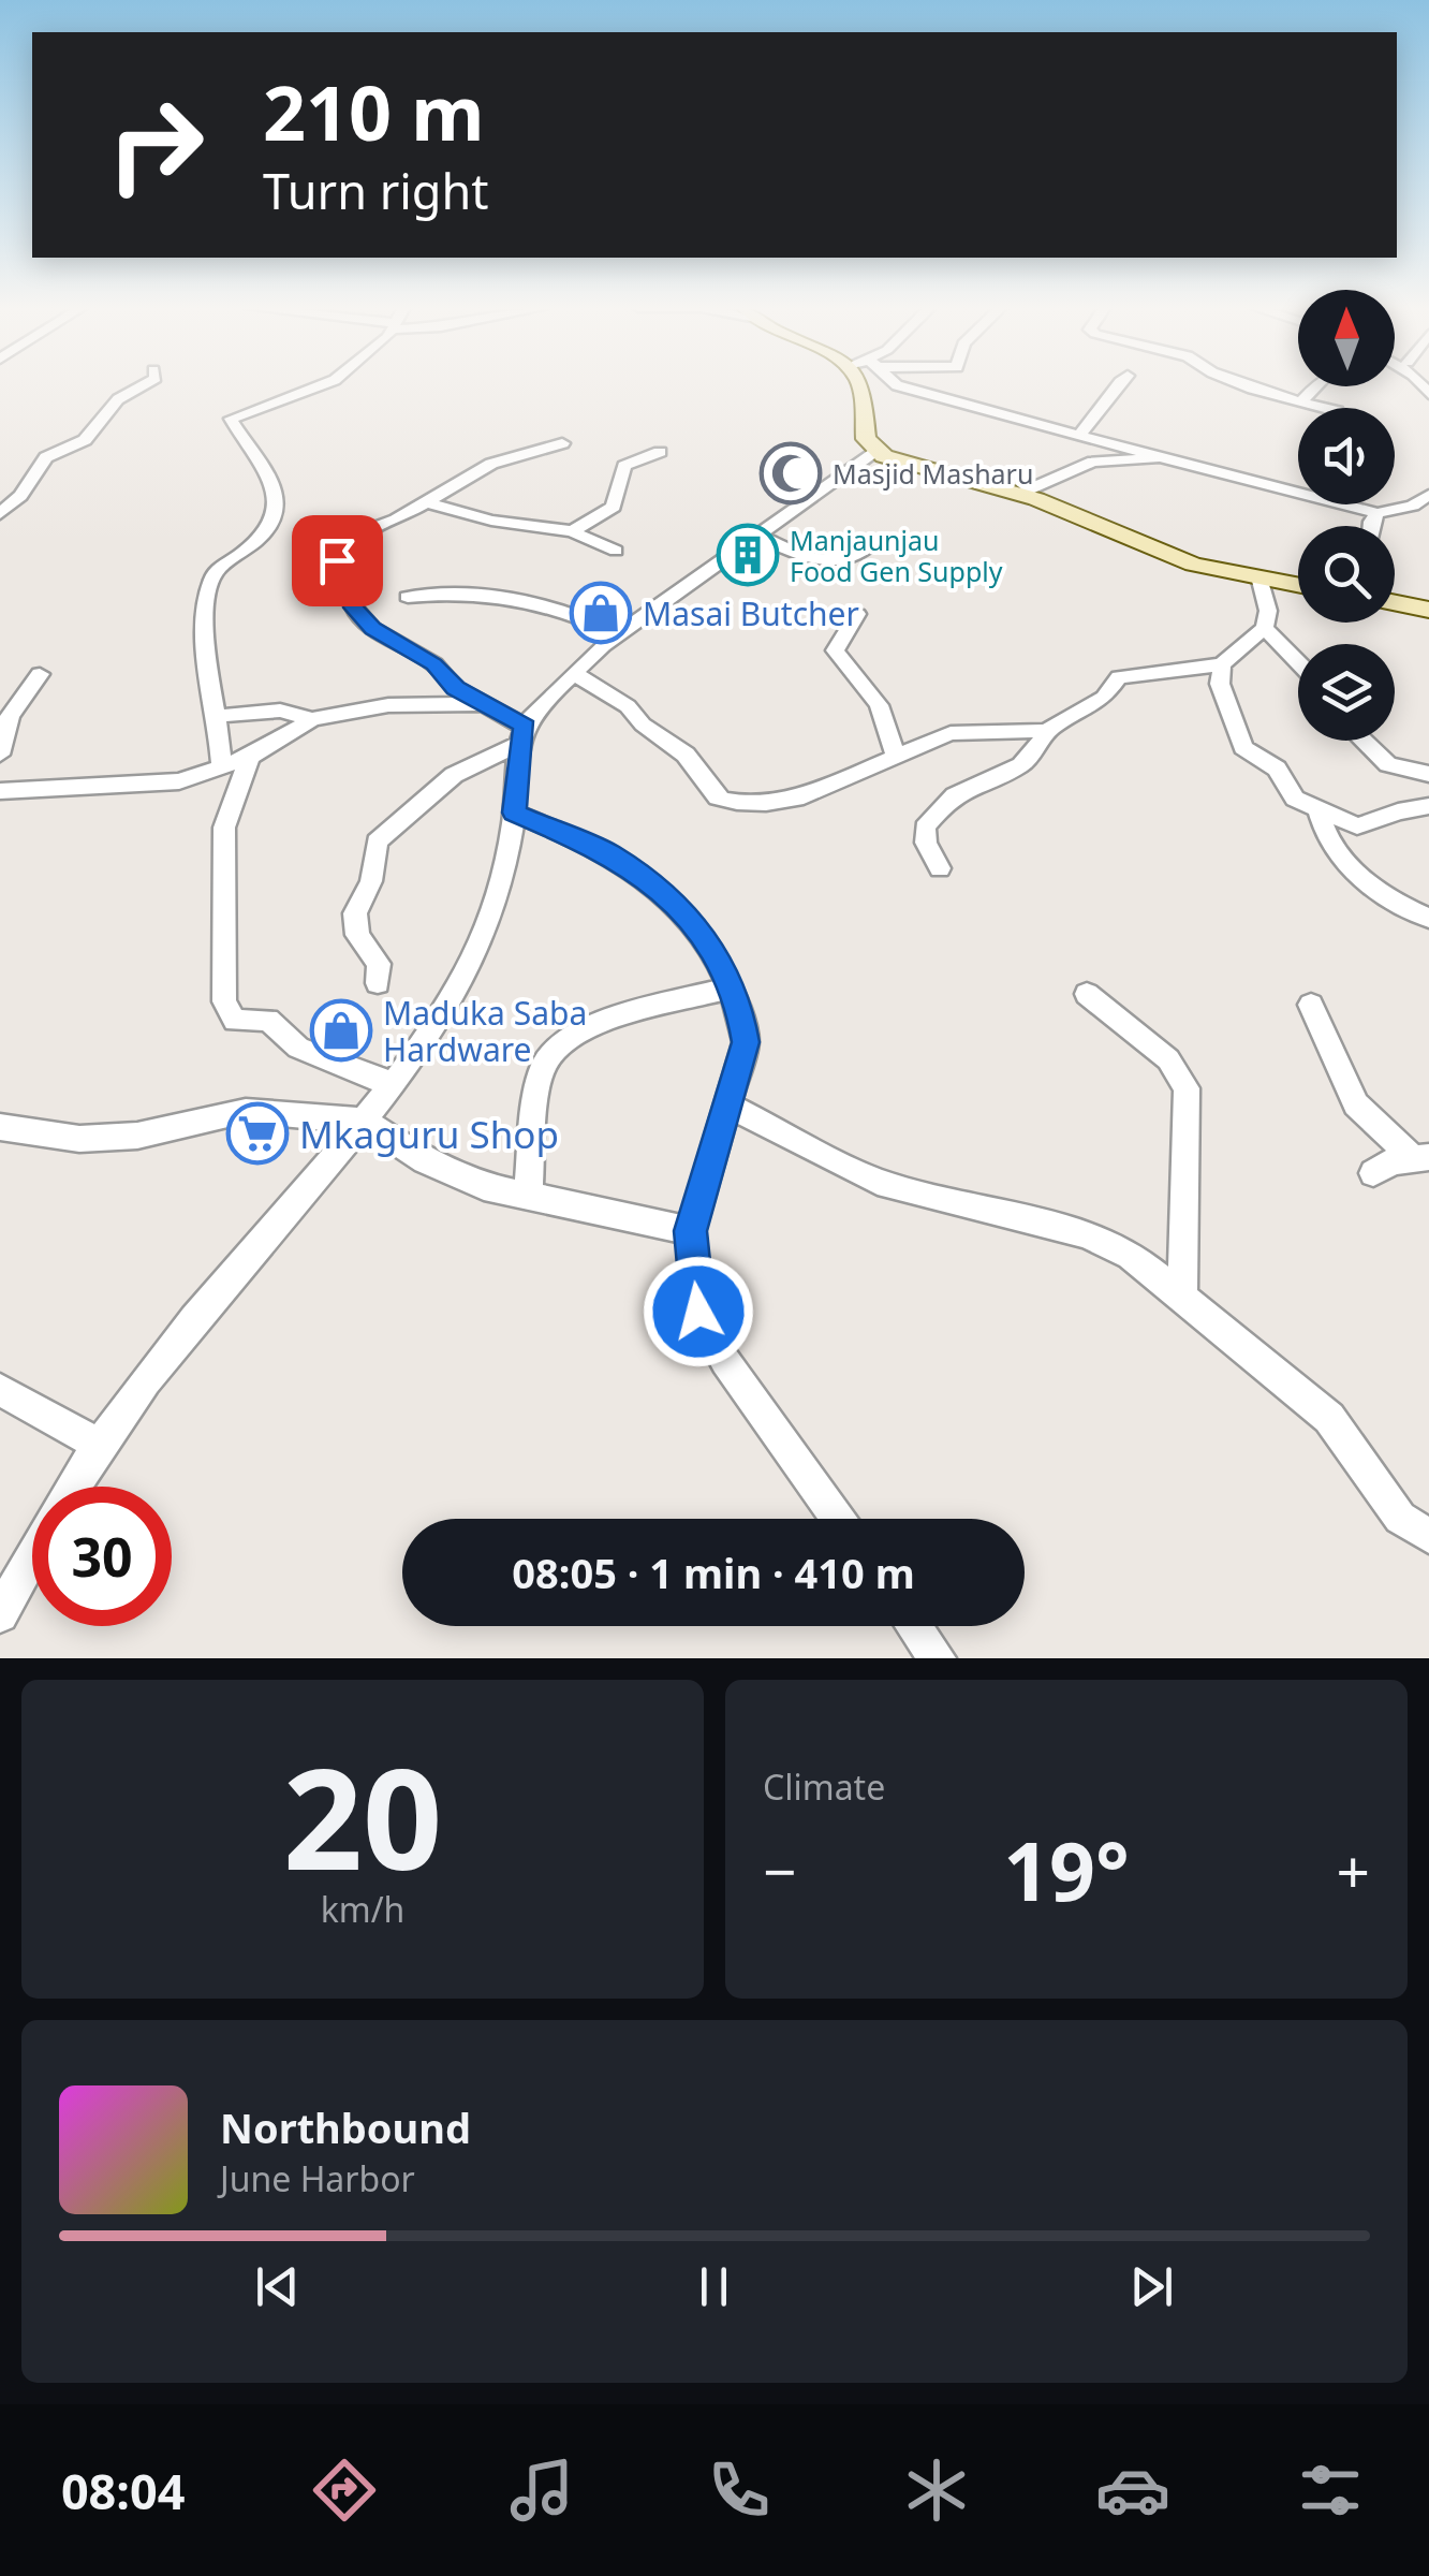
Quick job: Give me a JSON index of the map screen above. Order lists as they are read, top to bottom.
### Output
{
  "places": {
    "mosque": ["Masjid Masharu"],
    "building": ["Manjaunjau Food Gen Supply"],
    "shop": ["Masai Butcher", "Maduka Saba Hardware"],
    "supermarket": ["Mkaguru Shop"]
  },
  "north": "top",
  "page": {
    "turn": ["210 m", "Turn right"],
    "limit": "30",
    "trip": "08:05 · 1 min · 410 m",
    "tile": [
      ["20", "km/h"],
      "Climate"
    ],
    "heat": ["−", "19°", "+"],
    "song": ["Northbound", "June Harbor"],
    "tabs": "08:04"
  }
}
